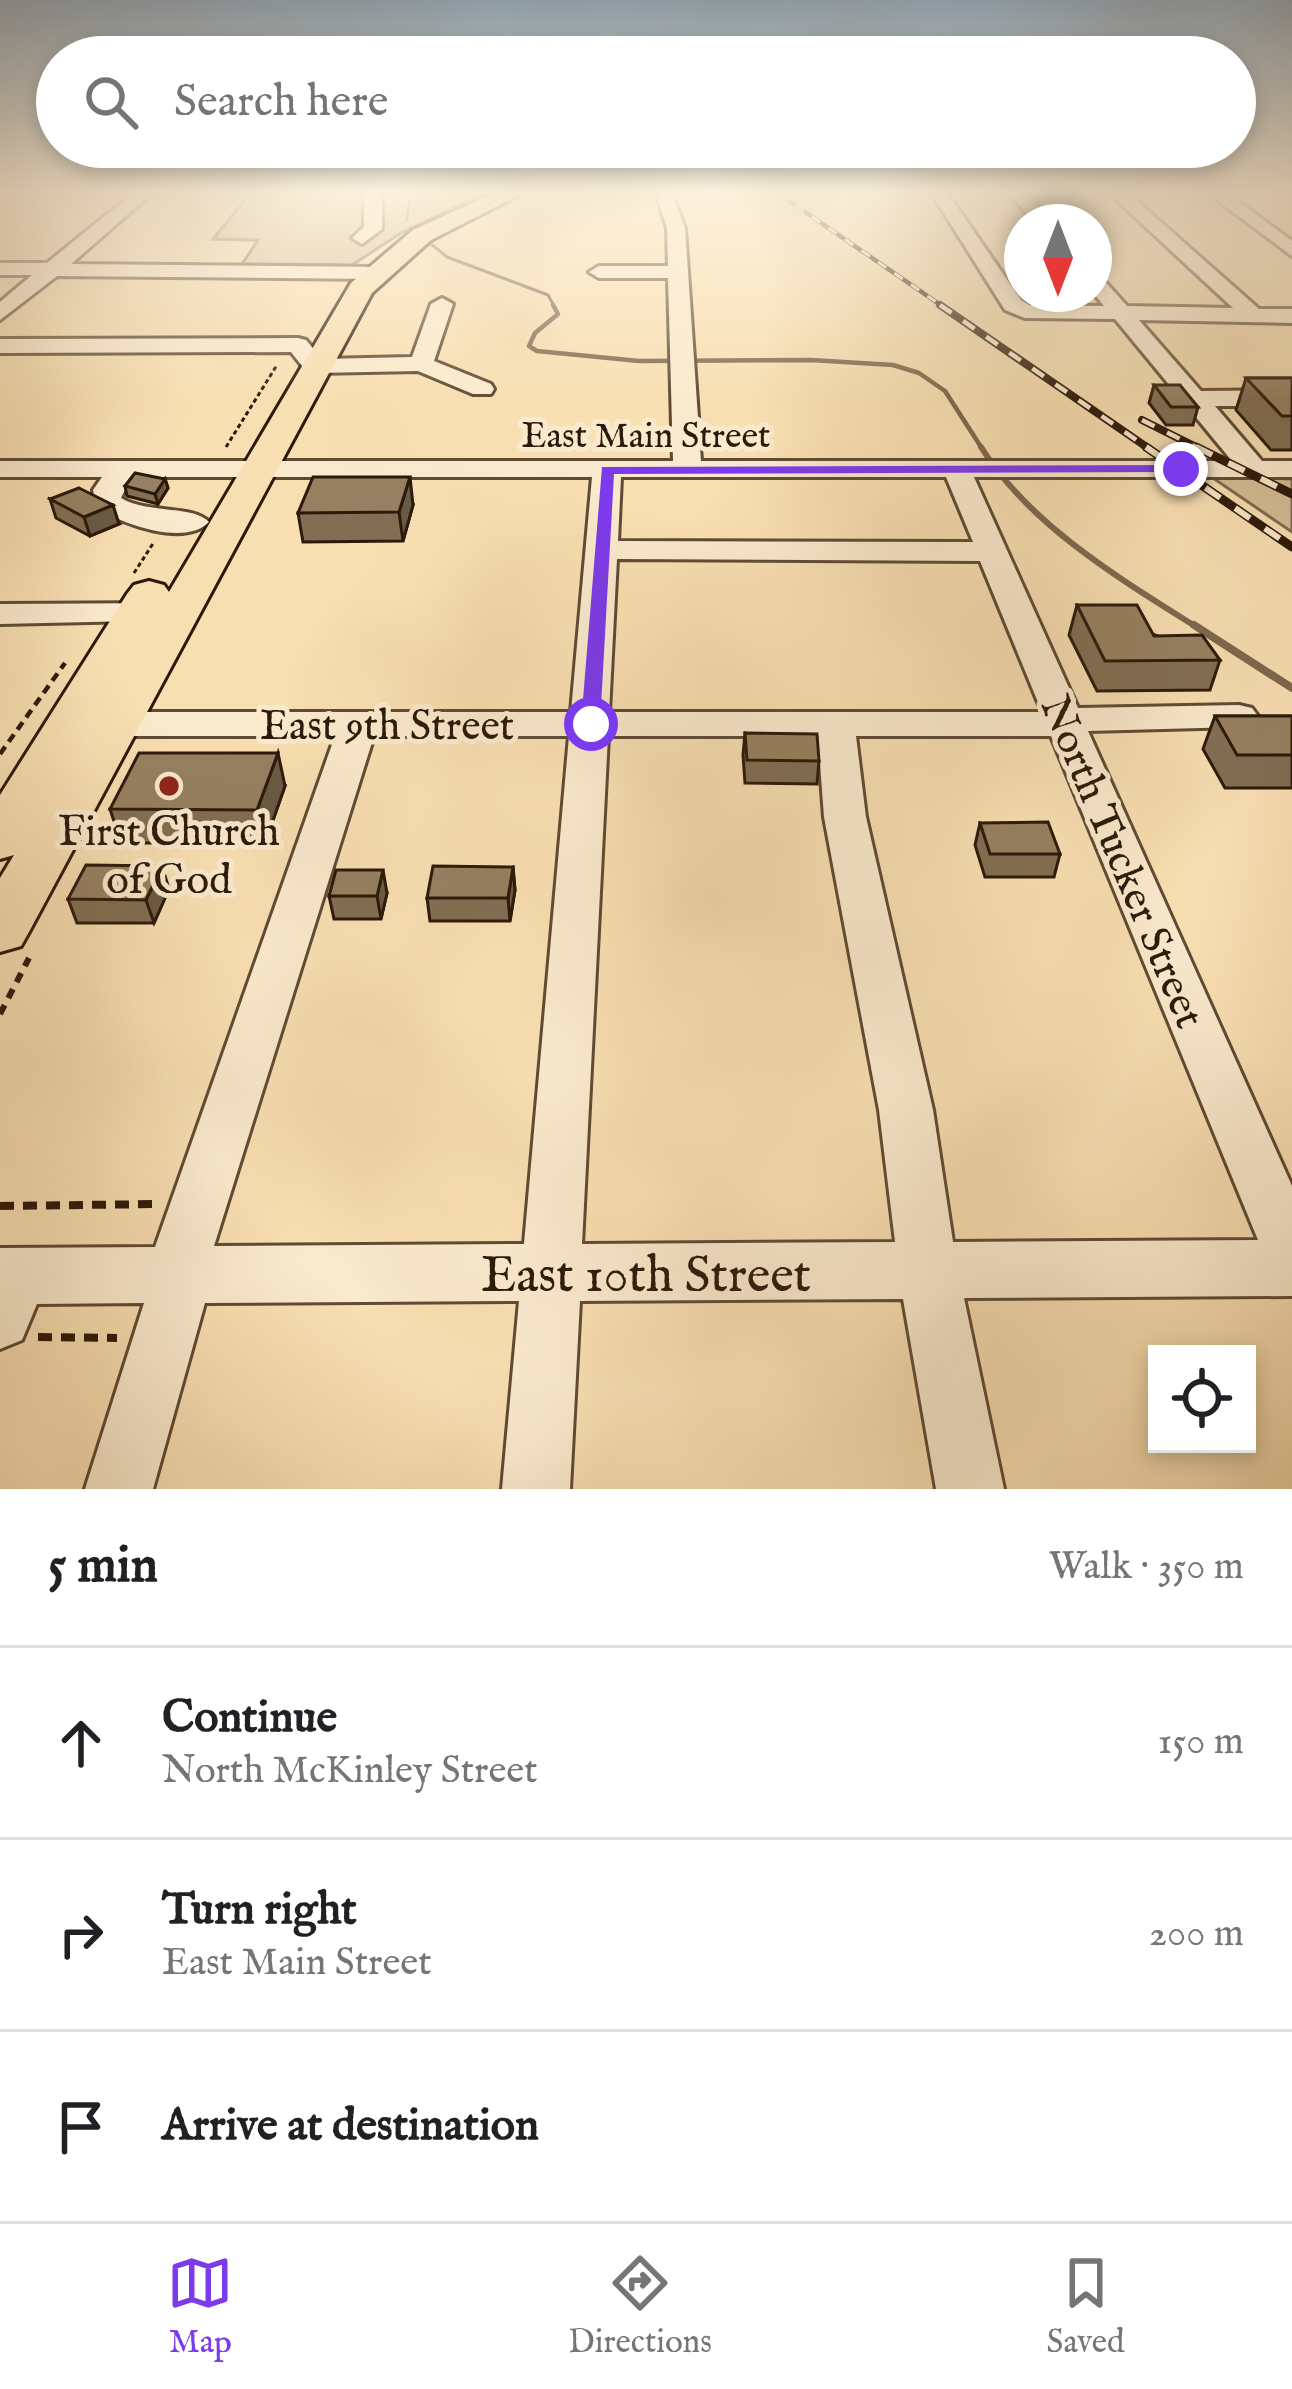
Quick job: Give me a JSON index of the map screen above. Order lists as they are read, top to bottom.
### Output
{
  "streets": {
    "street": [
      "East Main Street",
      "East 9th Street",
      "North Tucker Street",
      "East 10th Street"
    ]
  },
  "crossings": [
    ["East Main Street", "North Tucker Street"],
    ["East 9th Street", "North Tucker Street"]
  ],
  "places": ["First Church of God"],
  "north": "bottom",
  "page": {
    "search": "Search here",
    "heading": ["5 min", "Walk · 350 m"],
    "list": [
      ["Continue", "North McKinley Street", "150 m"],
      ["Turn right", "East Main Street", "200 m"],
      "Arrive at destination"
    ],
    "nav": ["Map", "Directions", "Saved"]
  }
}
